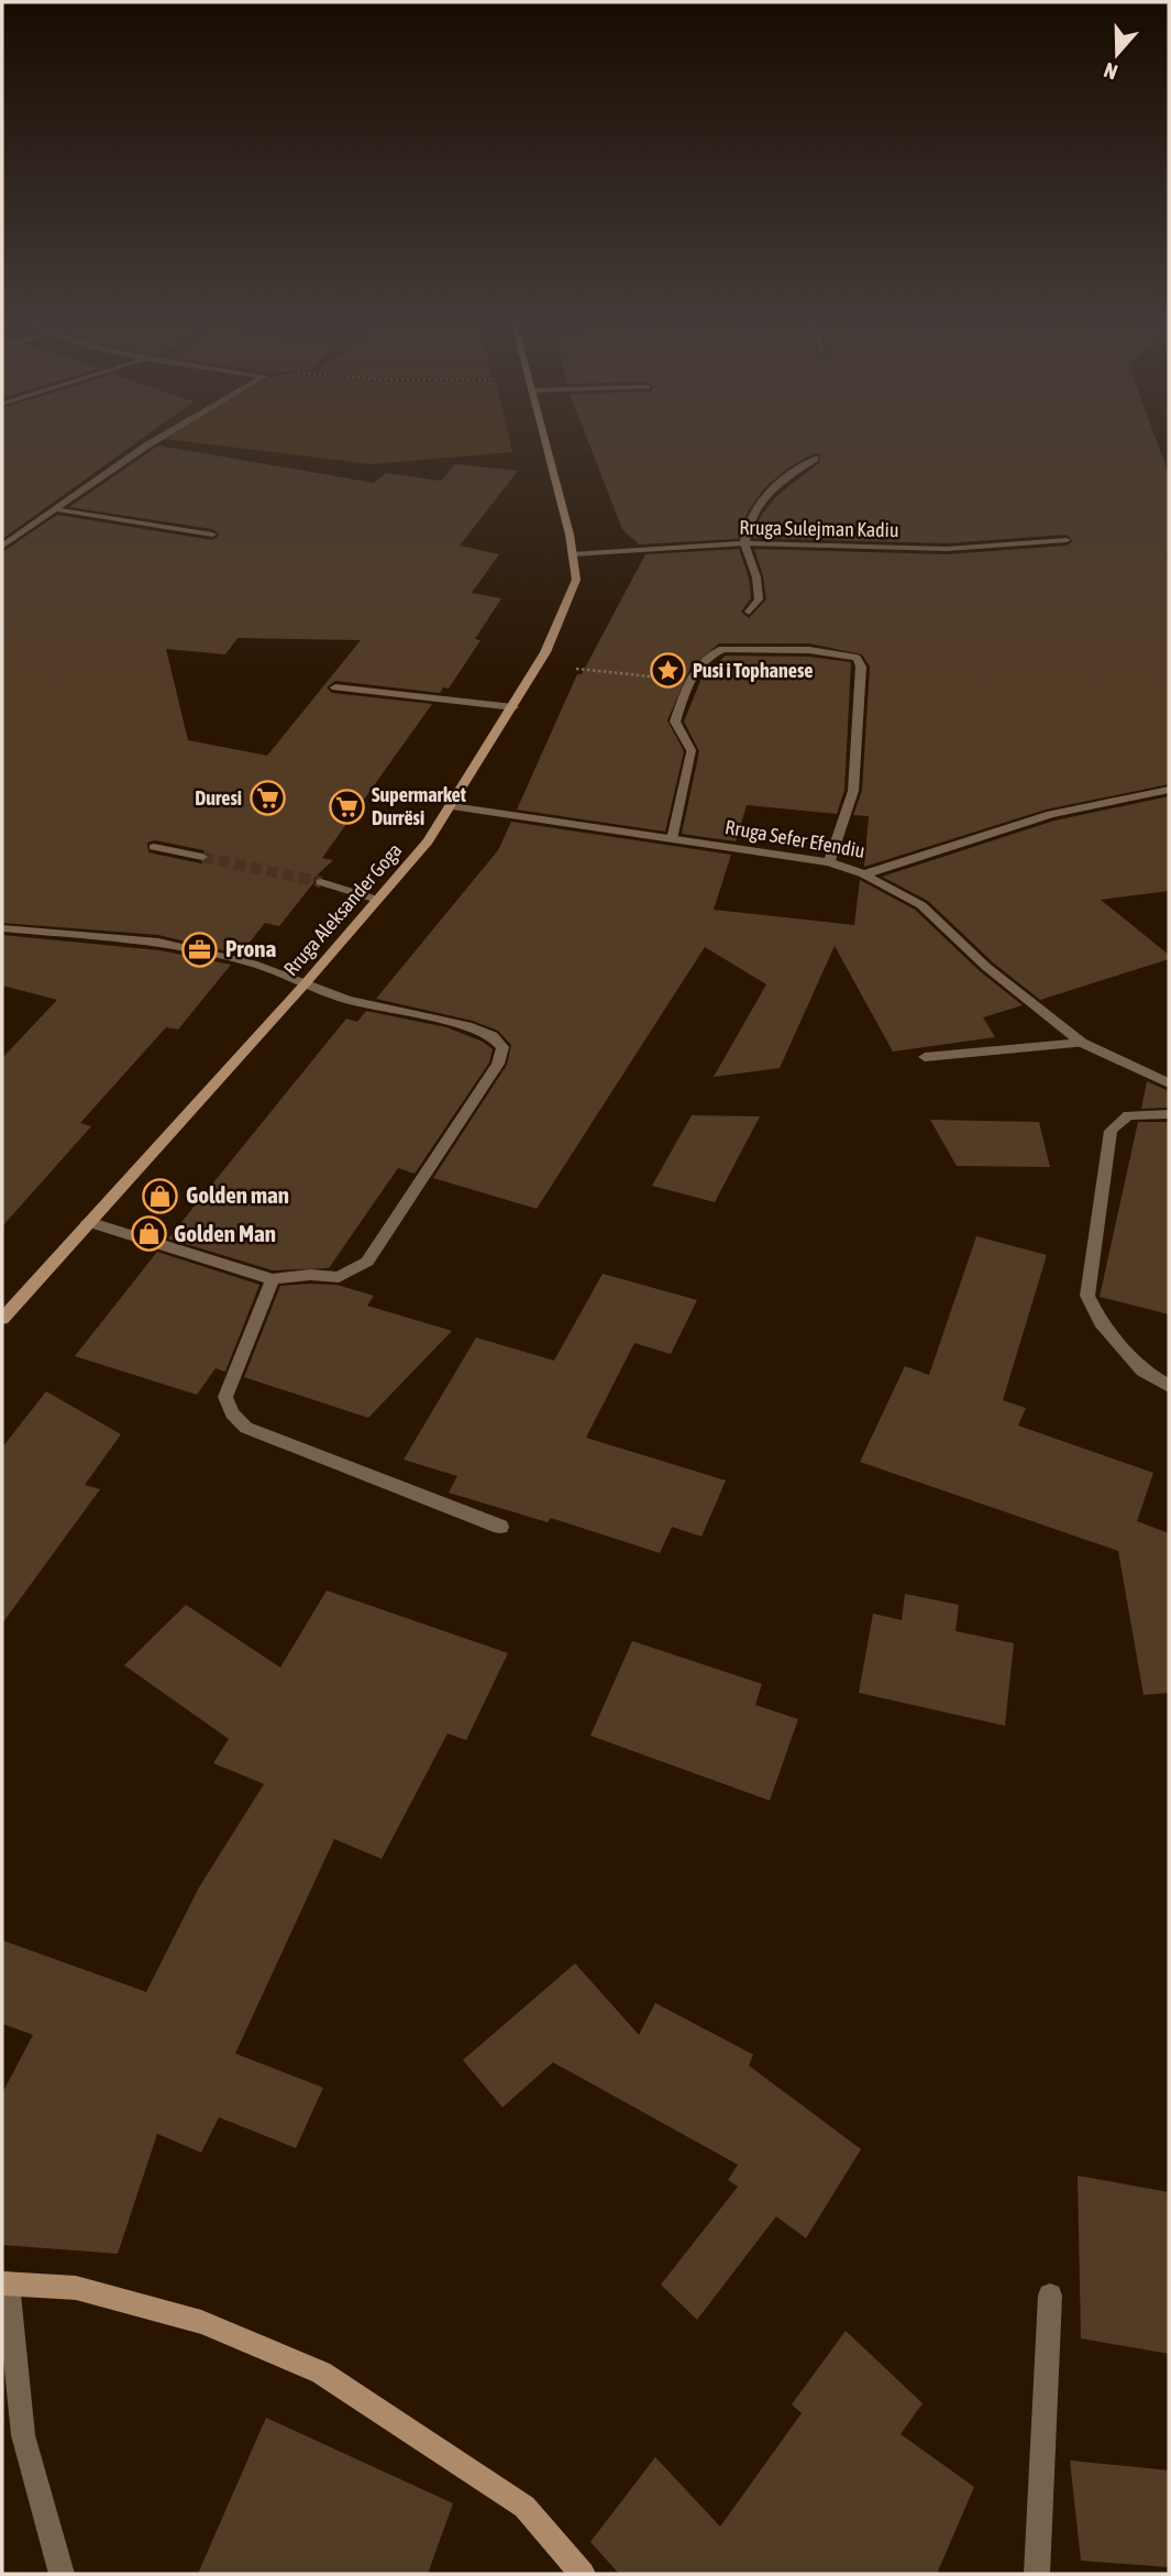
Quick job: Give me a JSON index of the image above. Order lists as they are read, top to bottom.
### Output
{
  "streets": {
    "main road": ["Rruga Aleksander Goga"],
    "street": ["Rruga Sulejman Kadiu", "Rruga Sefer Efendiu"]
  },
  "crossings": [
    ["Rruga Sulejman Kadiu", "Rruga Aleksander Goga"],
    ["Rruga Sefer Efendiu", "Rruga Aleksander Goga"]
  ],
  "places": {
    "place": ["Pusi i Tophanese"],
    "supermarket": ["Duresi", "Supermarket Durrësi"],
    "office": ["Prona"],
    "shop": ["Golden man", "Golden Man"]
  },
  "north": "bottom"
}
